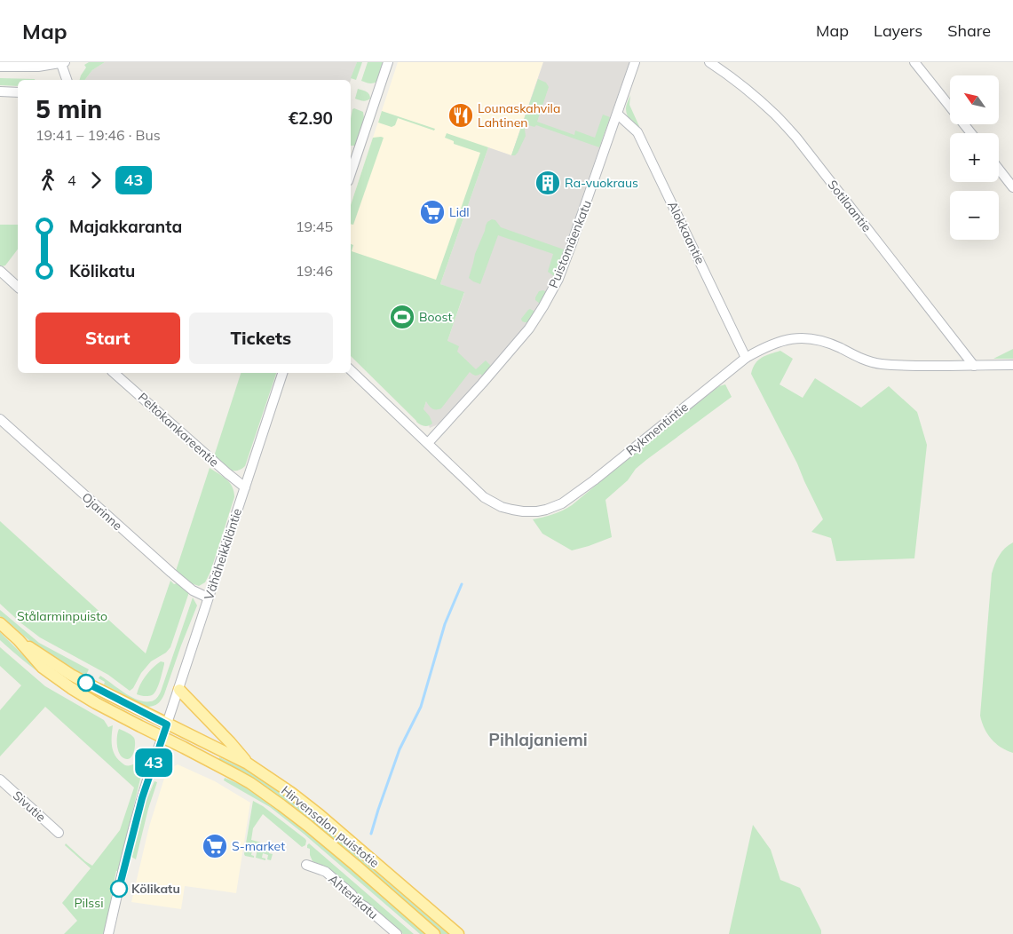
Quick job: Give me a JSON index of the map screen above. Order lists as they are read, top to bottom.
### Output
{
  "streets": {
    "main road": ["Vähäheikkiläntie", "Hirvensalon puistotie"],
    "street": [
      "Sotilaantie",
      "Alokkaantie",
      "Puistomäenkatu",
      "Rykmentintie",
      "Peltokankareentie",
      "Ojarinne",
      "Sivutie",
      "Ahterikatu"
    ]
  },
  "crossings": [
    ["Sotilaantie", "Rykmentintie"],
    ["Alokkaantie", "Puistomäenkatu"],
    ["Alokkaantie", "Rykmentintie"],
    ["Puistomäenkatu", "Rykmentintie"],
    ["Peltokankareentie", "Vähäheikkiläntie"],
    ["Ojarinne", "Vähäheikkiläntie"],
    ["Vähäheikkiläntie", "Hirvensalon puistotie"]
  ],
  "districts": ["Pihlajaniemi"],
  "parks": ["Stålarminpuisto", "Pilssi"],
  "places": {
    "restaurant": ["Lounaskahvila Lahtinen"],
    "building": ["Ra-vuokraus"],
    "supermarket": ["Lidl", "S-market"],
    "sports": ["Boost"],
    "other": ["Kölikatu"]
  },
  "lines": ["bus line 43"],
  "north": "top left",
  "page": {
    "header": "Map",
    "nav": ["Map", "Layers", "Share"],
    "on_map": "43",
    "map_buttons": ["+", "−"],
    "heading": ["5 min", "19:41 – 19:46 · Bus", "€2.90"],
    "legs": ["4", "43"],
    "list": [
      {
        "name": "Majakkaranta",
        "value": "19:45"
      },
      {
        "name": "Kölikatu",
        "value": "19:46"
      }
    ],
    "buttons": ["Start", "Tickets"]
  }
}
